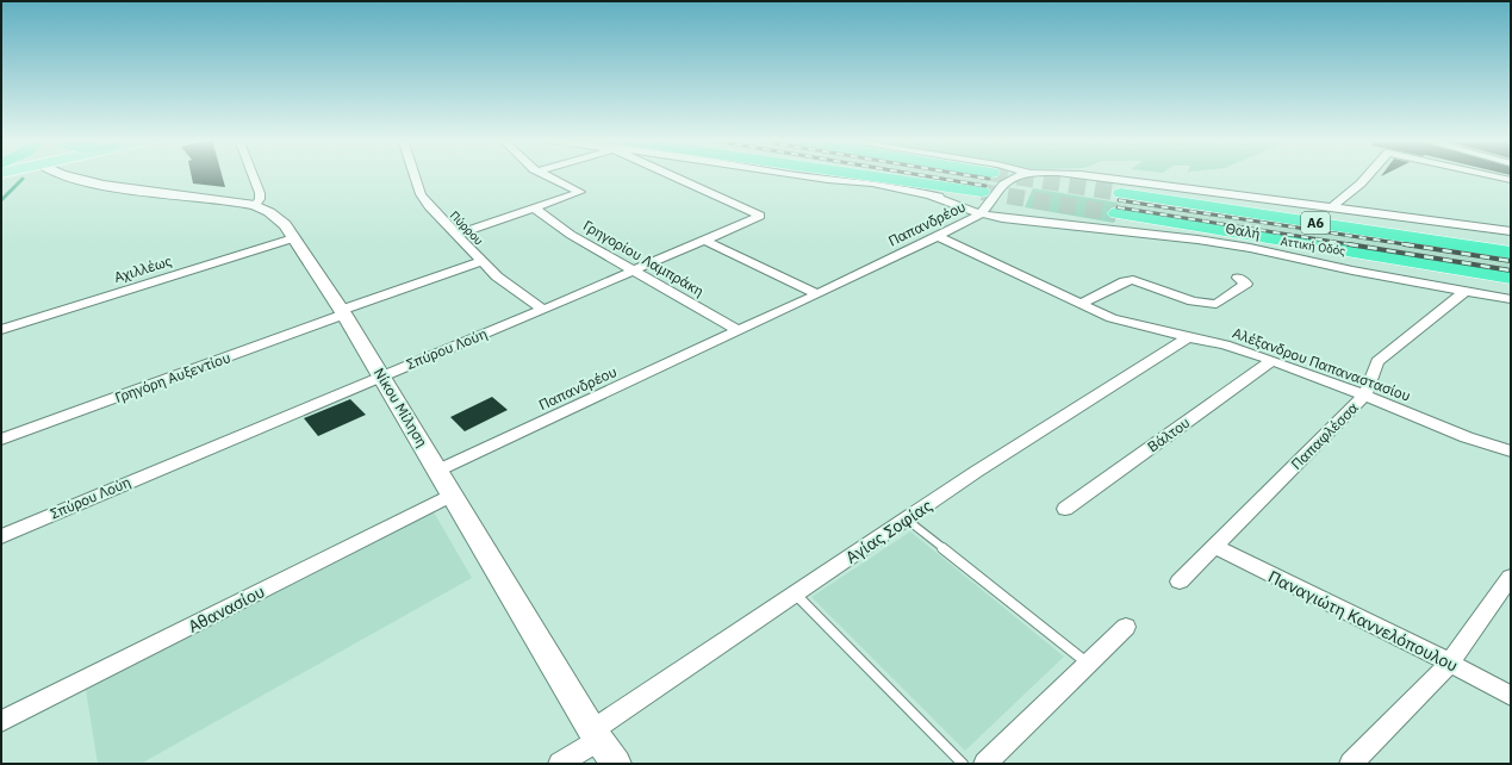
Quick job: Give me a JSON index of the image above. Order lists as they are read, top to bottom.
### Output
{
  "streets": {
    "highway": ["Α6", "Αττική Οδός"],
    "street": [
      "Παπανδρέου",
      "Πύρρου",
      "Θαλή",
      "Γρηγορίου Λαμπράκη",
      "Αχιλλέως",
      "Σπύρου Λούη",
      "Αλέξανδρου Παπαναστασίου",
      "Γρηγόρη Αυξεντίου",
      "Νίκου Μίληση",
      "Βάλτου",
      "Παπαφλέσσα",
      "Αγίας Σοφίας",
      "Αθανασίου",
      "Παναγιώτη Καννελόπουλου"
    ]
  },
  "crossings": [
    ["Παπανδρέου", "Θαλή"],
    ["Παπανδρέου", "Γρηγορίου Λαμπράκη"],
    ["Παπανδρέου", "Αλέξανδρου Παπαναστασίου"],
    ["Παπανδρέου", "Νίκου Μίληση"],
    ["Πύρρου", "Σπύρου Λούη"],
    ["Πύρρου", "Γρηγόρη Αυξεντίου"],
    ["Θαλή", "Παπαφλέσσα"],
    ["Γρηγορίου Λαμπράκη", "Σπύρου Λούη"],
    ["Αχιλλέως", "Νίκου Μίληση"],
    ["Σπύρου Λούη", "Νίκου Μίληση"],
    ["Αλέξανδρου Παπαναστασίου", "Βάλτου"],
    ["Αλέξανδρου Παπαναστασίου", "Παπαφλέσσα"],
    ["Αλέξανδρου Παπαναστασίου", "Αγίας Σοφίας"],
    ["Γρηγόρη Αυξεντίου", "Νίκου Μίληση"],
    ["Νίκου Μίληση", "Αγίας Σοφίας"],
    ["Νίκου Μίληση", "Αθανασίου"],
    ["Παπαφλέσσα", "Παναγιώτη Καννελόπουλου"]
  ]
}
